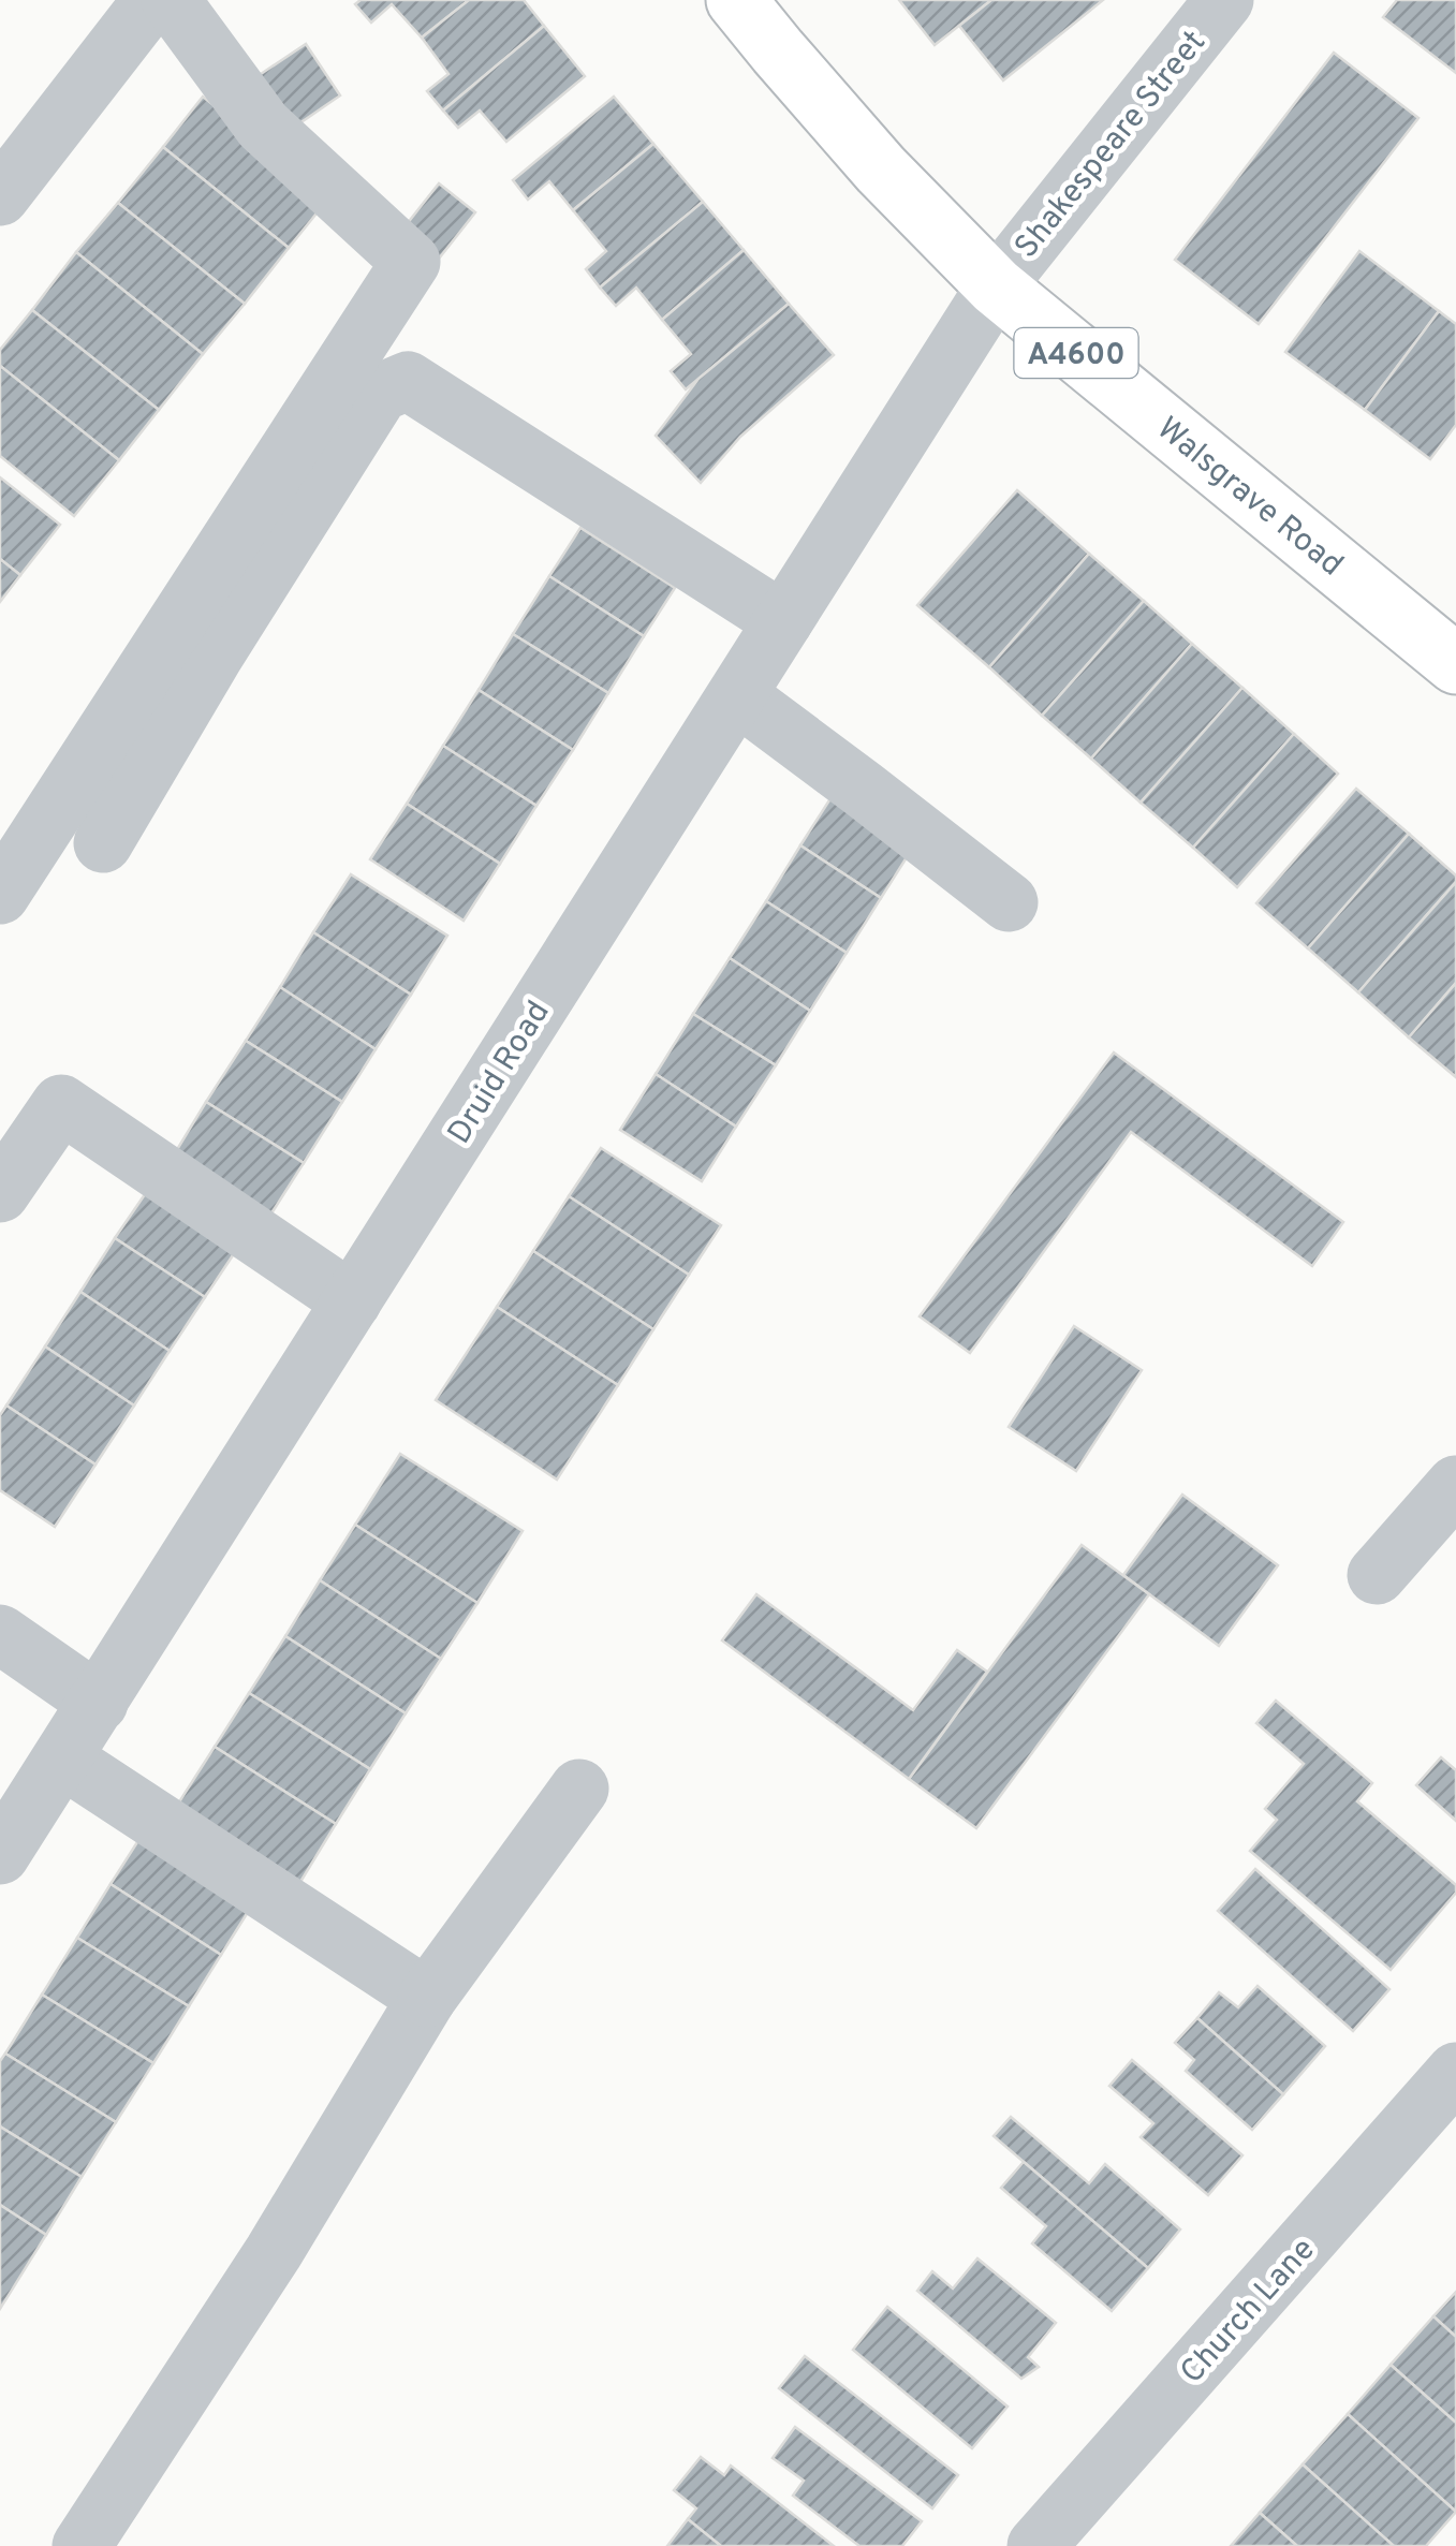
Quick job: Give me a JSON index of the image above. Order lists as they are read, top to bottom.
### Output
{
  "streets": {
    "highway": ["A4600", "Walsgrave Road"],
    "street": ["Shakespeare Street", "Druid Road", "Church Lane"]
  },
  "crossings": [
    ["Shakespeare Street", "Walsgrave Road"],
    ["Shakespeare Street", "Druid Road"],
    ["Walsgrave Road", "Druid Road"]
  ]
}
